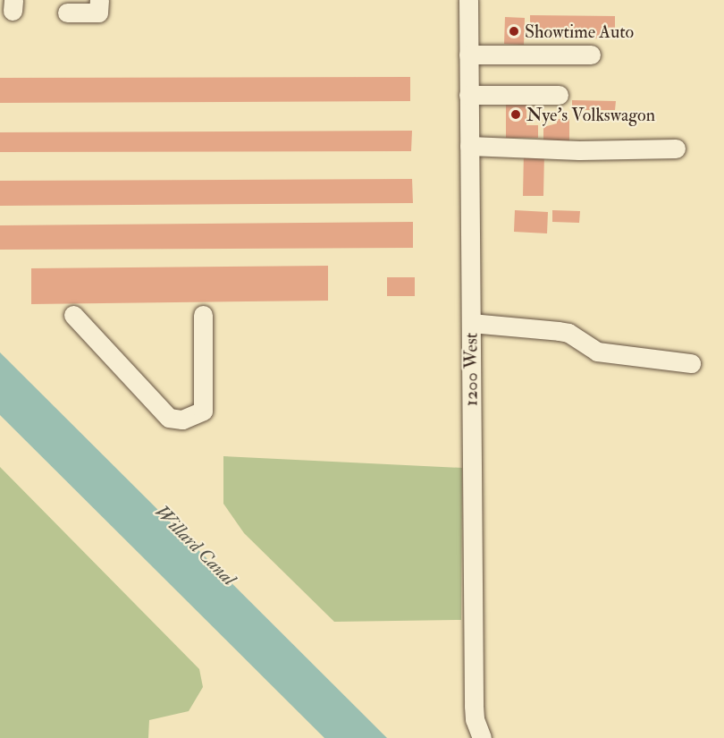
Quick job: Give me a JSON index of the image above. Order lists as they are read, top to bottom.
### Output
{
  "streets": {
    "street": ["1200 West"]
  },
  "water": ["Willard Canal"],
  "places": ["Showtime Auto", "Nye's Volkswagon"]
}
